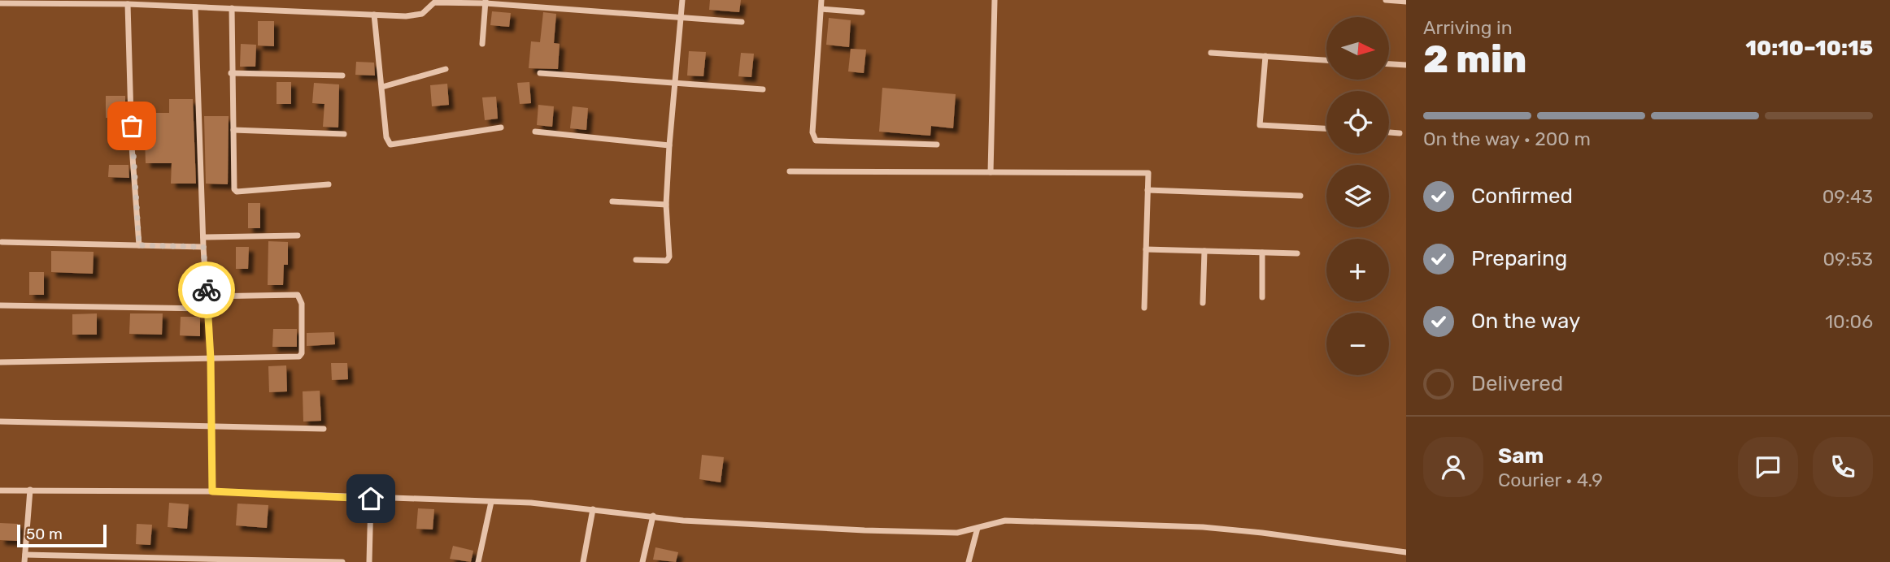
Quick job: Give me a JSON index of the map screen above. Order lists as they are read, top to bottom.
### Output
{
  "scale_bar": "50 m",
  "north": "right",
  "page": {
    "heading": ["2 min", "Arriving in", "10:10–10:15"],
    "panel": ["Sam", "Courier · 4.9"],
    "map_buttons": ["+", "−"],
    "bar": "On the way · 200 m",
    "list": [
      ["Confirmed", "09:43"],
      ["Preparing", "09:53"],
      ["On the way", "10:06"],
      "Delivered"
    ],
    "scale": "50 m"
  }
}
